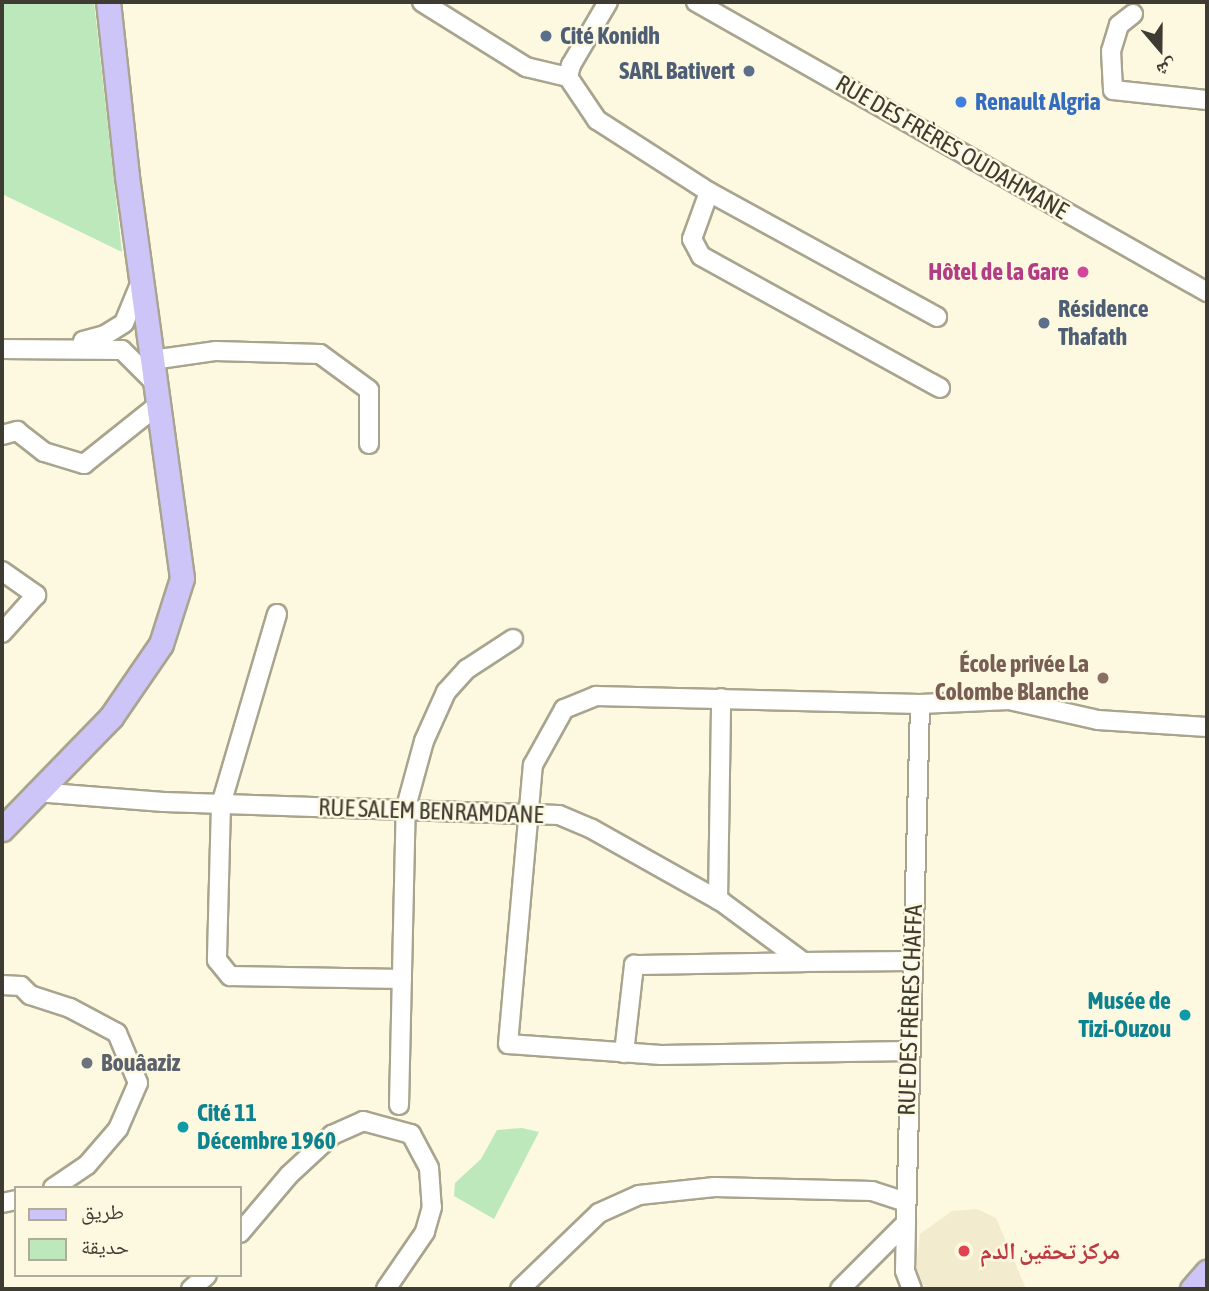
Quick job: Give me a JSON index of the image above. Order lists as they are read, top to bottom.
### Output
{
  "streets": {
    "street": ["RUE DES FRÈRES OUDAHMANE", "RUE SALEM BENRAMDANE", "RUE DES FRÈRES CHAFFA"]
  },
  "places": [
    "Cité Konidh",
    "SARL Bativert",
    "Renault Algria",
    "Hôtel de la Gare",
    "Résidence Thafath",
    "École privée La Colombe Blanche",
    "Musée de Tizi-Ouzou",
    "Bouâaziz",
    "Cité 11 Décembre 1960",
    "مركز تحقين الدم"
  ],
  "legend": ["طريق", "حديقة"],
  "north": "bottom"
}
